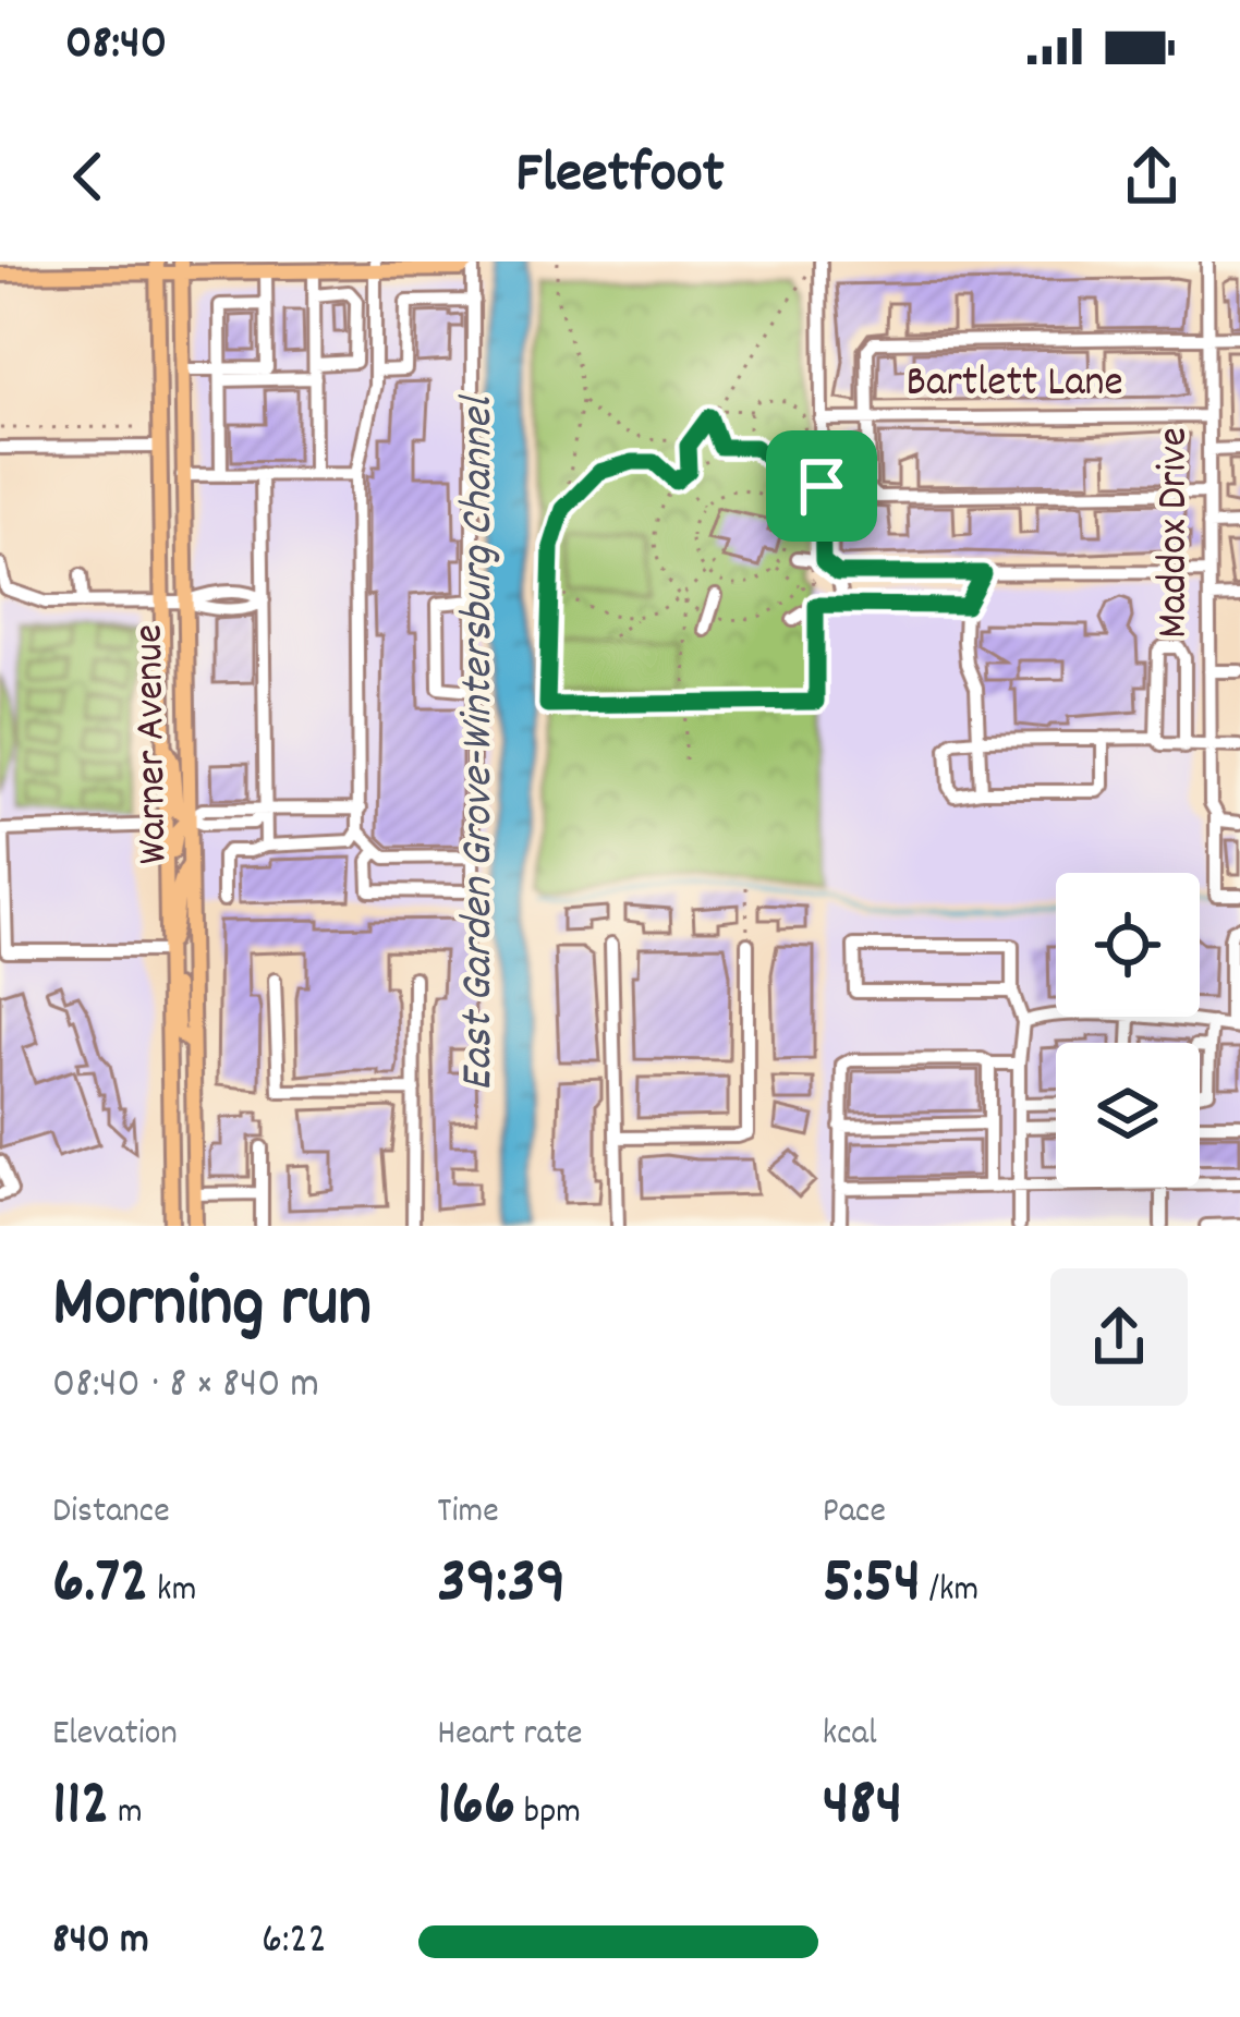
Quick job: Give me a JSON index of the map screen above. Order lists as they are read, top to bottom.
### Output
{
  "streets": {
    "main road": ["Warner Avenue"],
    "street": ["Bartlett Lane", "Maddox Drive"]
  },
  "crossings": [
    ["Bartlett Lane", "Maddox Drive"]
  ],
  "water": ["East Garden Grove-Wintersburg Channel"],
  "page": {
    "status": "08:40",
    "header": "Fleetfoot",
    "heading": ["Morning run", "08:40 · 8 × 840 m"],
    "stats": [
      ["Distance", "6.72 km"],
      ["Time", "39:39"],
      ["Pace", "5:54 /km"],
      ["Elevation", "112 m"],
      ["Heart rate", "166 bpm"],
      ["kcal", "484"]
    ],
    "list": [
      {
        "name": "840 m",
        "note": "6:22"
      }
    ]
  }
}
